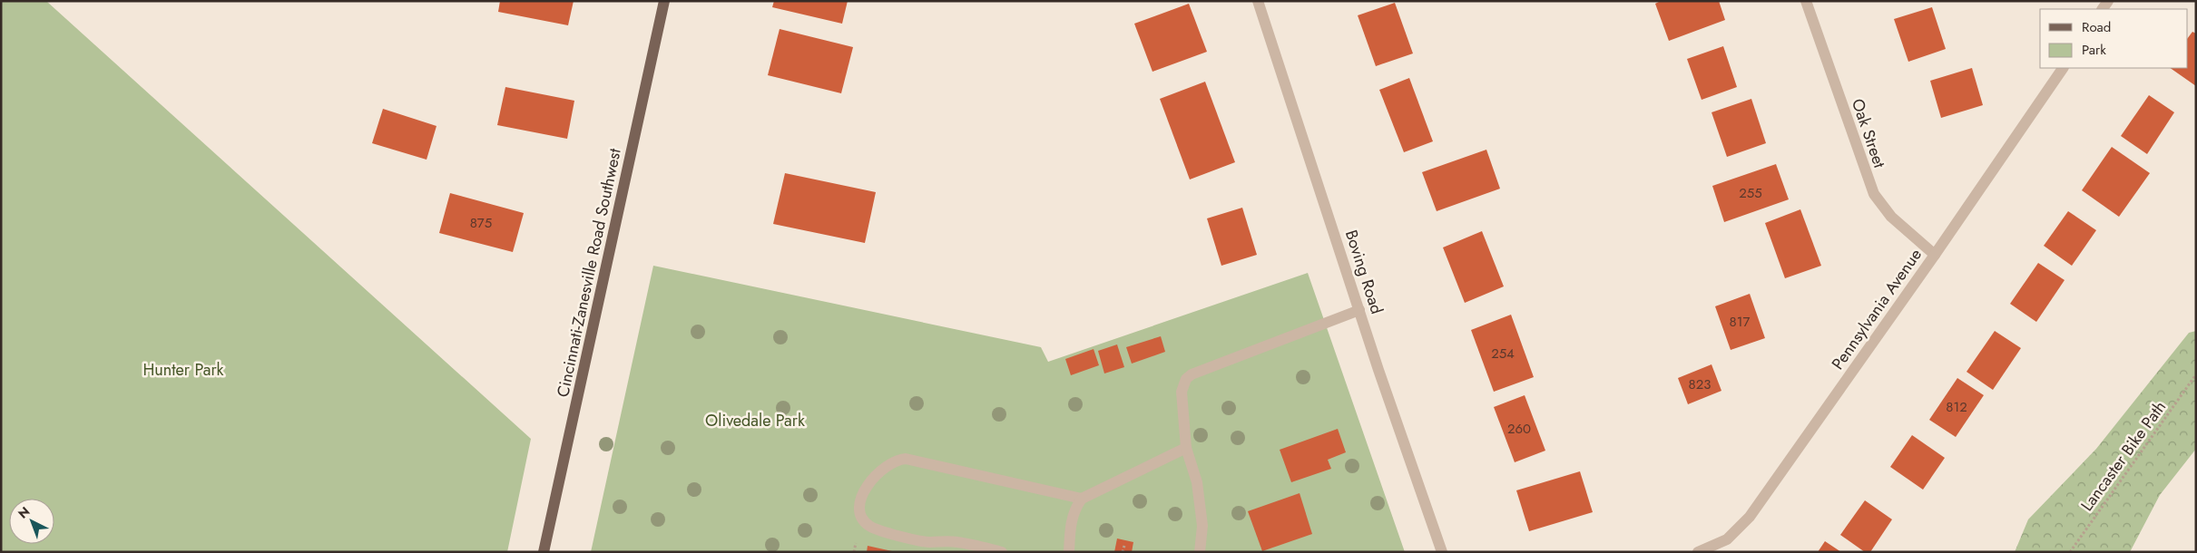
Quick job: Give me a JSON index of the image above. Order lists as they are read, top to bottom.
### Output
{
  "streets": {
    "main road": ["Cincinnati-Zanesville Road Southwest"],
    "street": ["Oak Street", "Boving Road", "Pennsylvania Avenue"],
    "path": ["Lancaster Bike Path"]
  },
  "crossings": [
    ["Oak Street", "Pennsylvania Avenue"]
  ],
  "parks": ["Hunter Park", "Olivedale Park"],
  "house_numbers": [
    "255",
    "875",
    "817",
    "254",
    "823",
    "812",
    "260"
  ],
  "legend": ["Road", "Park"],
  "north": "top left"
}
